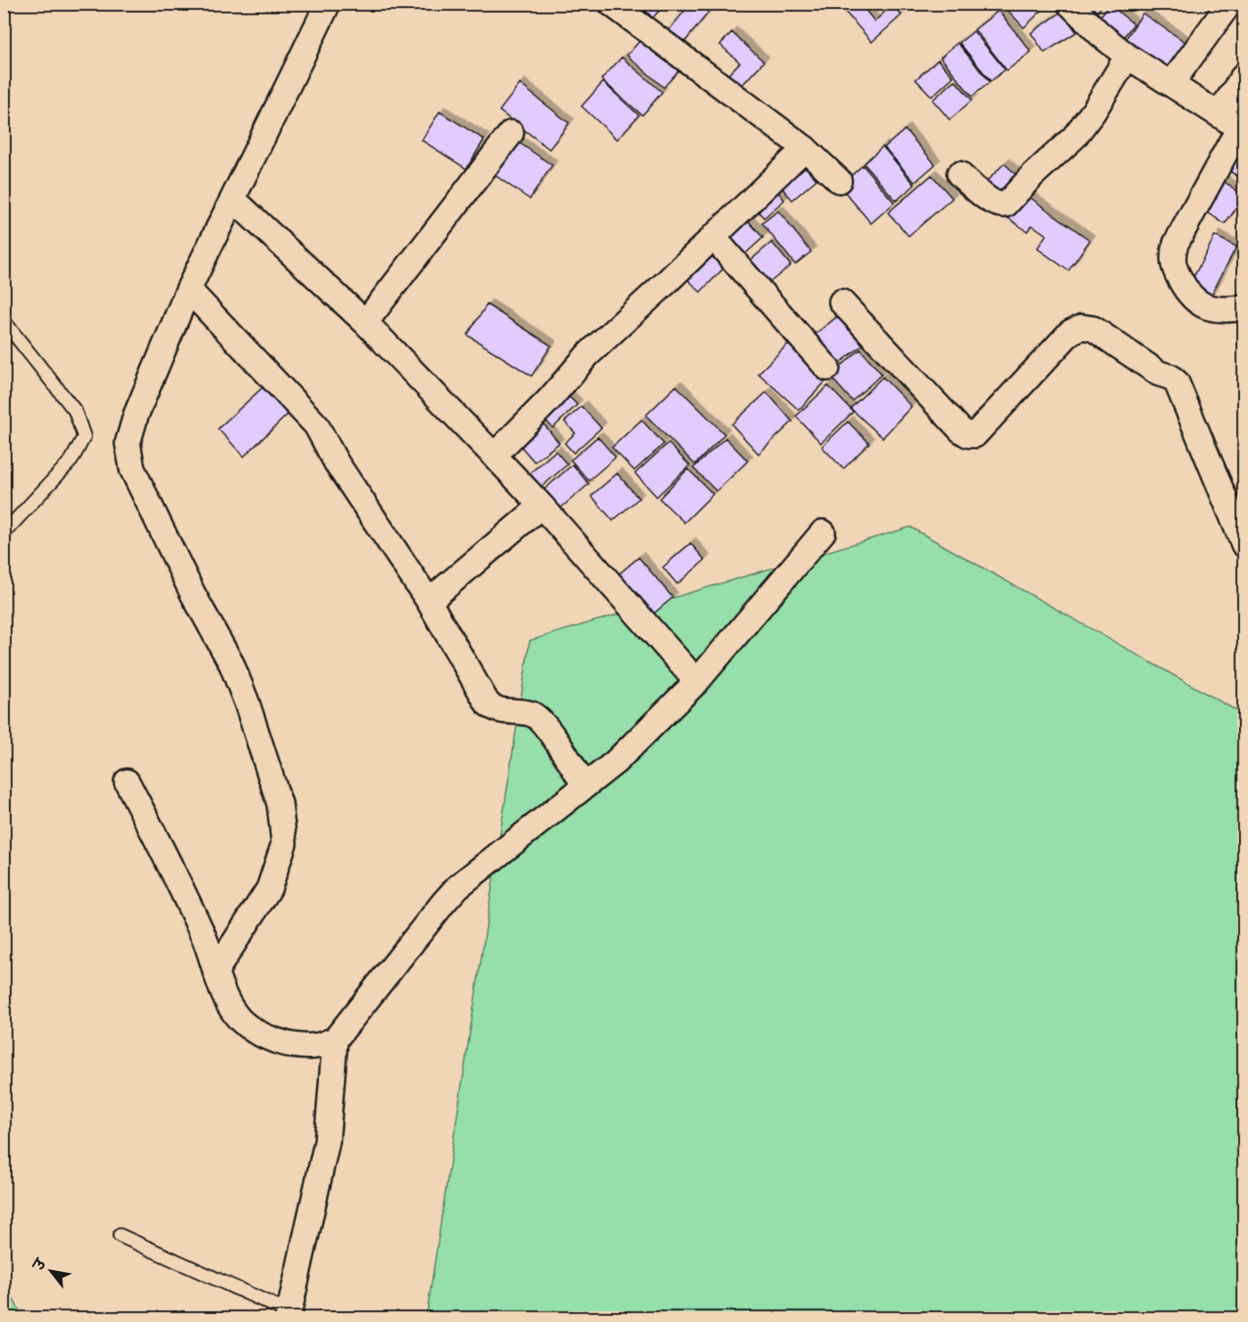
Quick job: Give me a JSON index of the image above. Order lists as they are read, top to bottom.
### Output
{
  "north": "top left"
}
